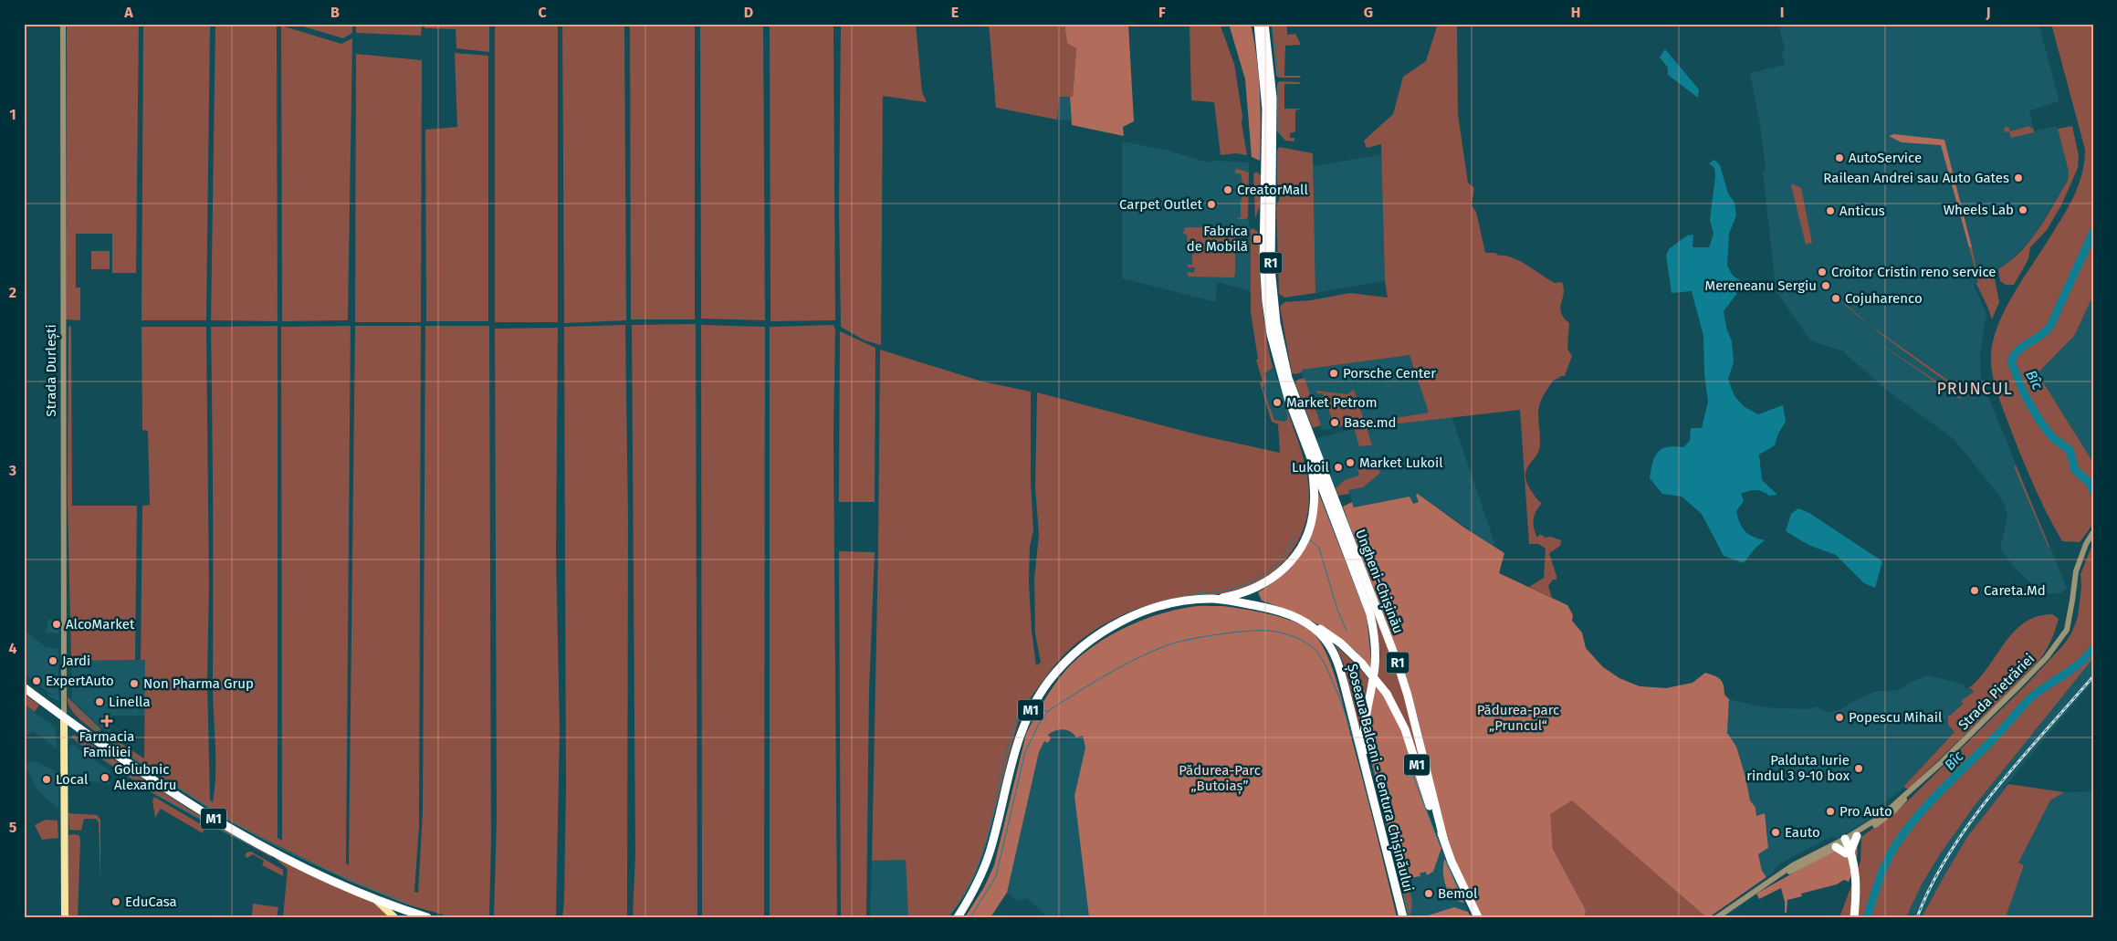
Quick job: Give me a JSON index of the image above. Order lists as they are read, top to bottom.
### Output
{
  "streets": {
    "highway": [
      "R1",
      "Ungheni-Chișinău",
      "M1",
      "Șoseaua Balcani - Centura Chișinăului"
    ],
    "street": ["Strada Durlești", "Strada Pietrăriei"]
  },
  "crossings": [
    ["R1", "Ungheni-Chișinău"],
    ["Strada Durlești", "M1"],
    ["Ungheni-Chișinău", "Șoseaua Balcani - Centura Chișinăului"]
  ],
  "districts": ["PRUNCUL"],
  "water": ["Bîc"],
  "parks": ["Pădurea-parc „Pruncul“", "Pădurea-Parc „Butoiaș”"],
  "places": {
    "other": [
      "AutoService",
      "Railean Andrei sau Auto Gates",
      "CreatorMall",
      "Carpet Outlet",
      "Wheels Lab",
      "Anticus",
      "Croitor Cristin reno service",
      "Mereneanu Sergiu",
      "Cojuharenco",
      "Porsche Center",
      "Market Petrom",
      "Base.md",
      "Market Lukoil",
      "Lukoil",
      "Careta.Md",
      "AlcoMarket",
      "Jardi",
      "ExpertAuto",
      "Non Pharma Grup",
      "Linella",
      "Popescu Mihail",
      "Palduta Iurie rindul 3 9-10 box",
      "Golubnic Alexandru",
      "Local",
      "Pro Auto",
      "Eauto",
      "Bemol",
      "EduCasa"
    ],
    "transit": ["Fabrica de Mobilă"],
    "health": ["Farmacia Familiei"]
  },
  "grid": {
    "columns": [
      "A",
      "B",
      "C",
      "D",
      "E",
      "F",
      "G",
      "H",
      "I",
      "J"
    ],
    "rows": [
      "1",
      "2",
      "3",
      "4",
      "5"
    ]
  }
}
